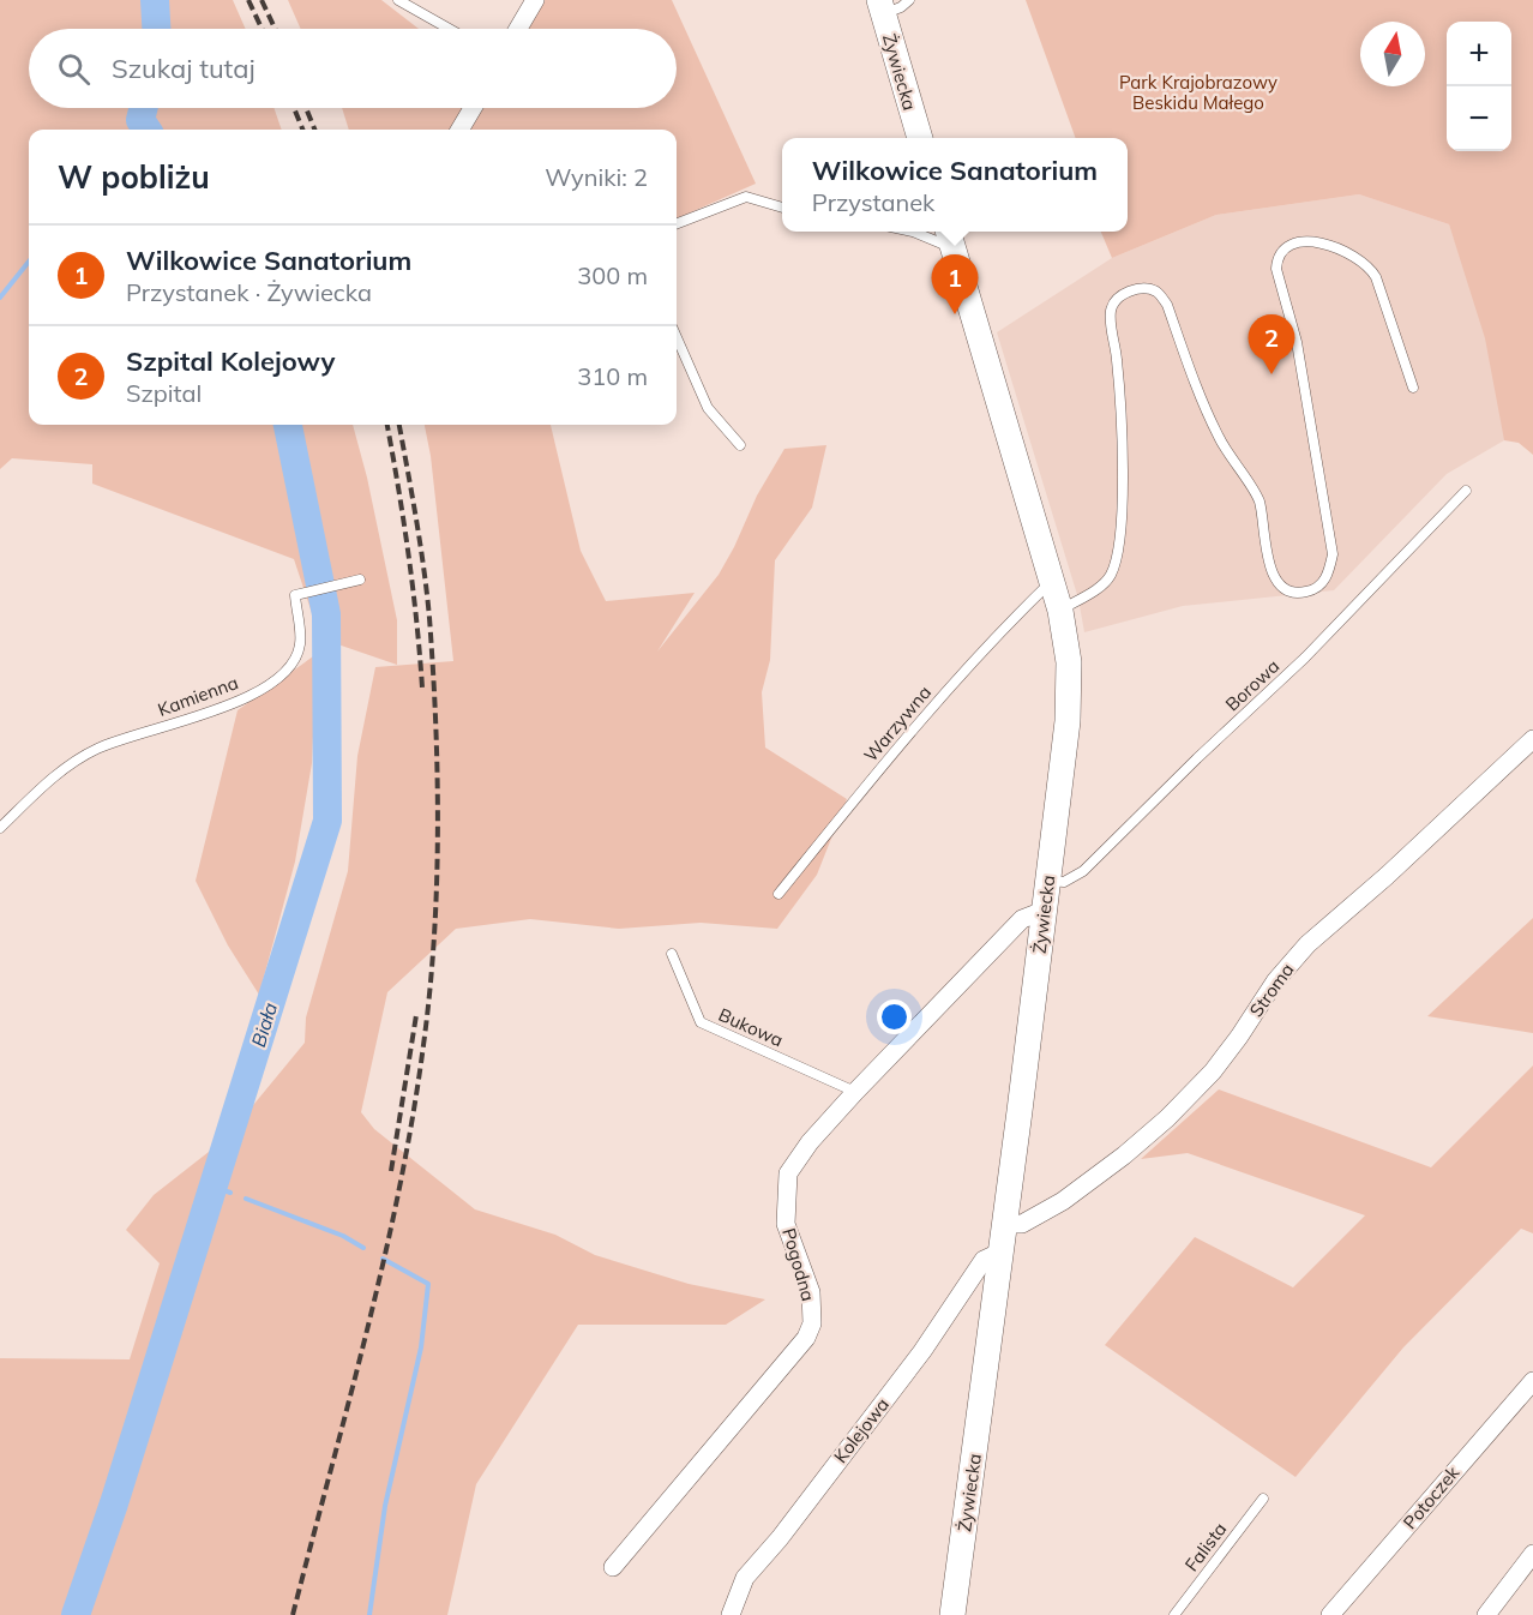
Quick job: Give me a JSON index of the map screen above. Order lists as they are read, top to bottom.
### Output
{
  "streets": {
    "main road": ["Żywiecka"],
    "street": [
      "Stroma",
      "Pogodna",
      "Kolejowa",
      "Potoczek"
    ],
    "lane": [
      "Borowa",
      "Kamienna",
      "Warzywna",
      "Bukowa",
      "Falista"
    ]
  },
  "crossings": [
    ["Żywiecka", "Borowa"],
    ["Żywiecka", "Warzywna"],
    ["Żywiecka", "Stroma"],
    ["Żywiecka", "Pogodna"],
    ["Żywiecka", "Kolejowa"],
    ["Bukowa", "Pogodna"]
  ],
  "water": ["Biała"],
  "parks": ["Park Krajobrazowy Beskidu Małego"],
  "north": "top",
  "page": {
    "map_buttons": ["+", "−"],
    "search": "Szukaj tutaj",
    "heading": ["W pobliżu", "Wyniki: 2"],
    "popup": ["Wilkowice Sanatorium", "Przystanek"],
    "list": [
      {
        "mark": "1",
        "name": "Wilkowice Sanatorium",
        "note": "Przystanek · Żywiecka",
        "value": "300 m"
      },
      {
        "mark": "2",
        "name": "Szpital Kolejowy",
        "note": "Szpital",
        "value": "310 m"
      }
    ],
    "pins": ["1", "2"]
  }
}
